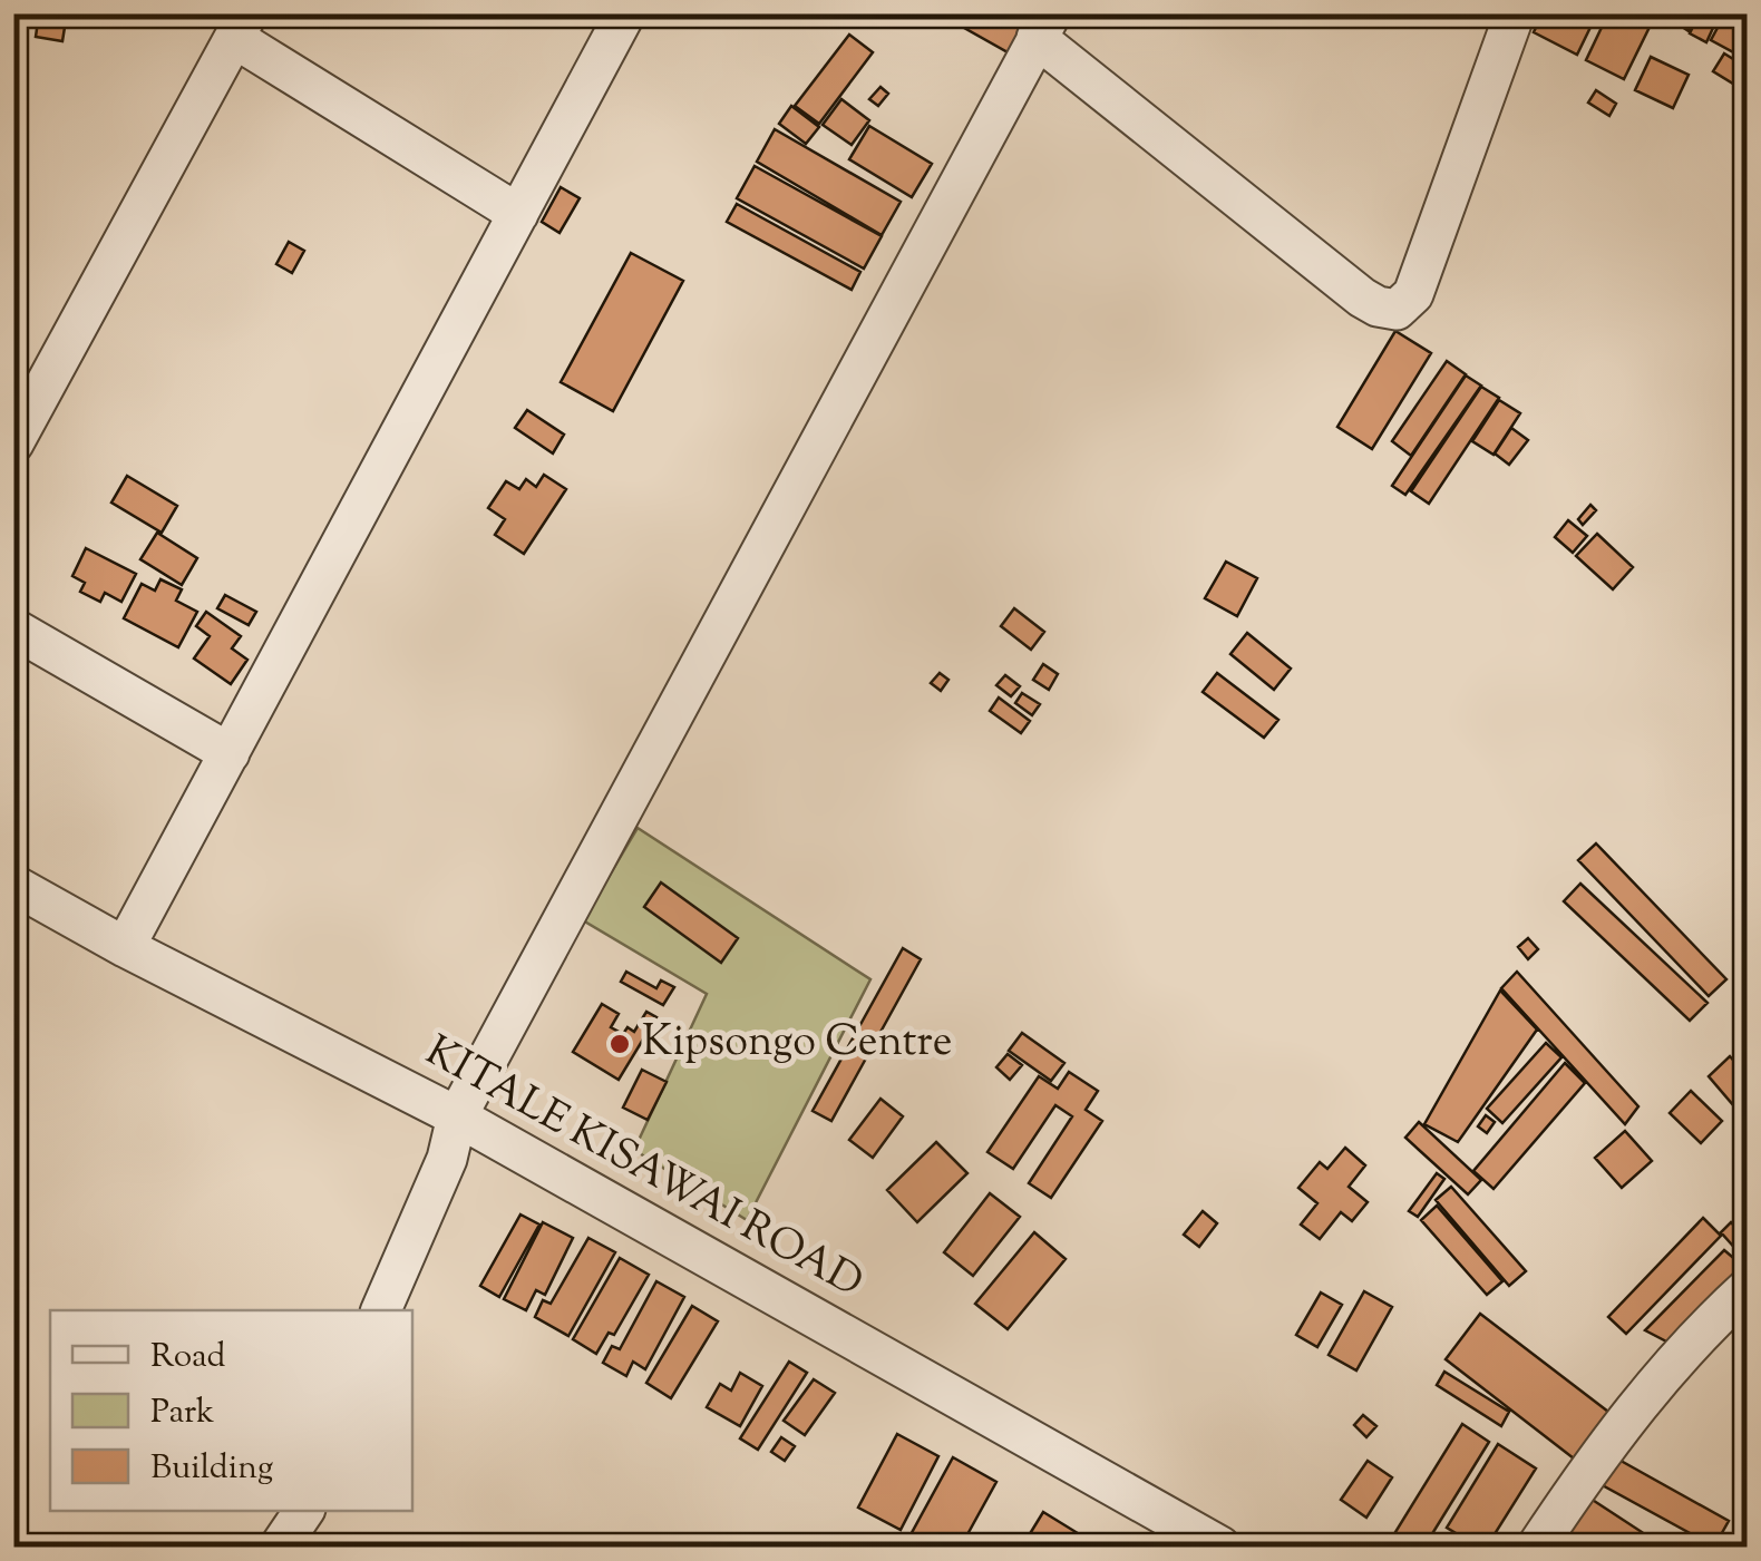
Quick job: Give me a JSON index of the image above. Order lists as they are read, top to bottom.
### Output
{
  "streets": {
    "street": ["KITALE KISAWAI ROAD"]
  },
  "places": ["Kipsongo Centre"],
  "legend": ["Road", "Park", "Building"]
}
